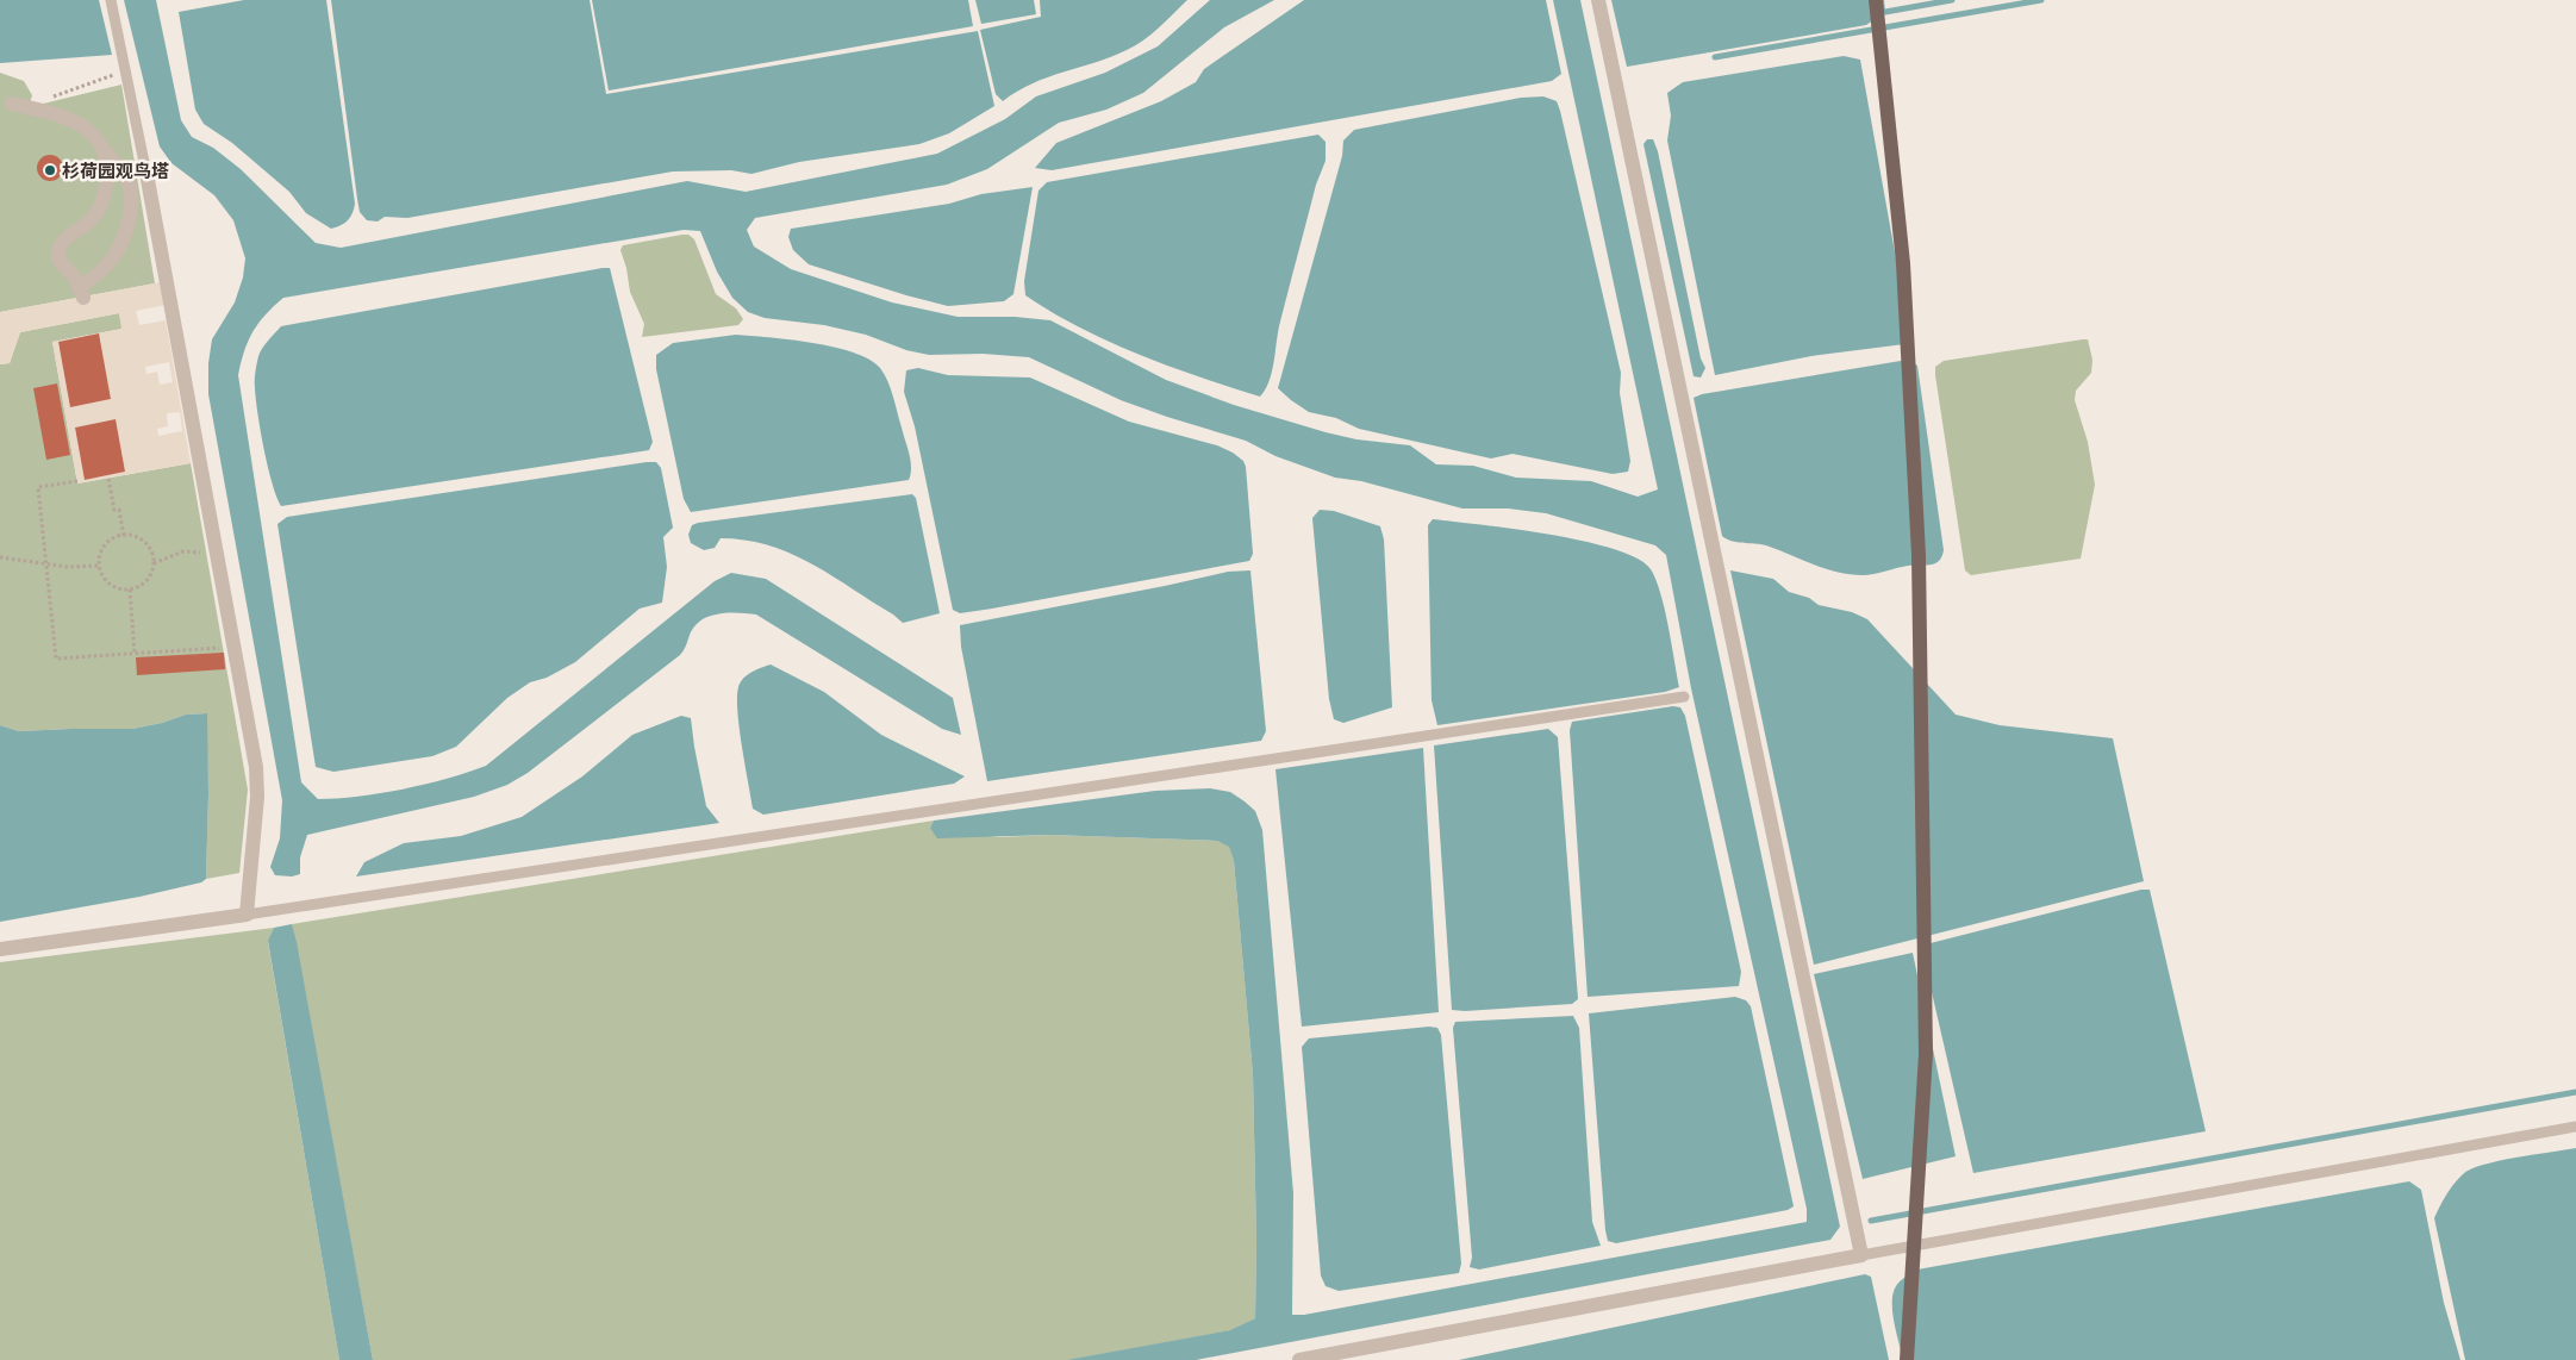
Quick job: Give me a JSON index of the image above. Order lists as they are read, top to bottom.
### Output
{
  "places": ["杉荷园观鸟塔"]
}
